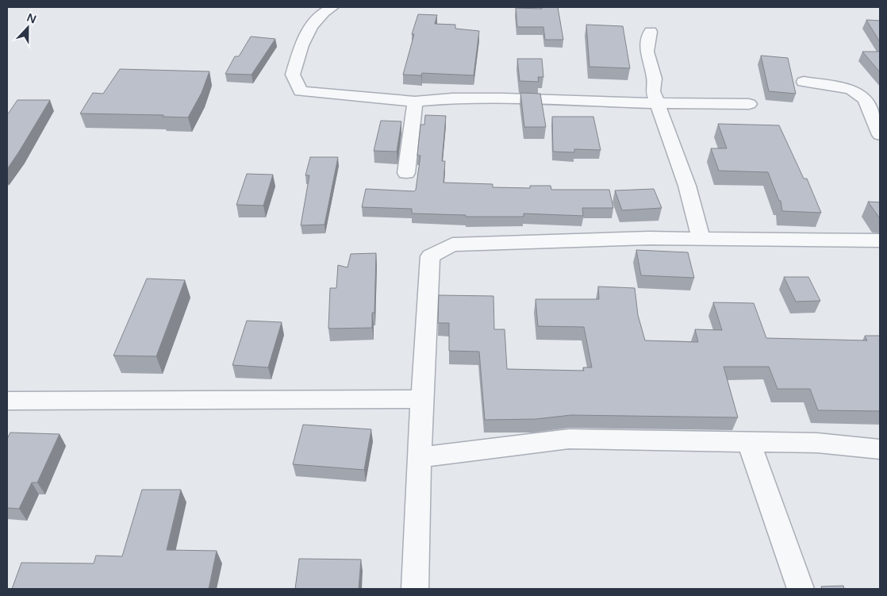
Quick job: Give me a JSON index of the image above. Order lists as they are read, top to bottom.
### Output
{
  "north": "top"
}
